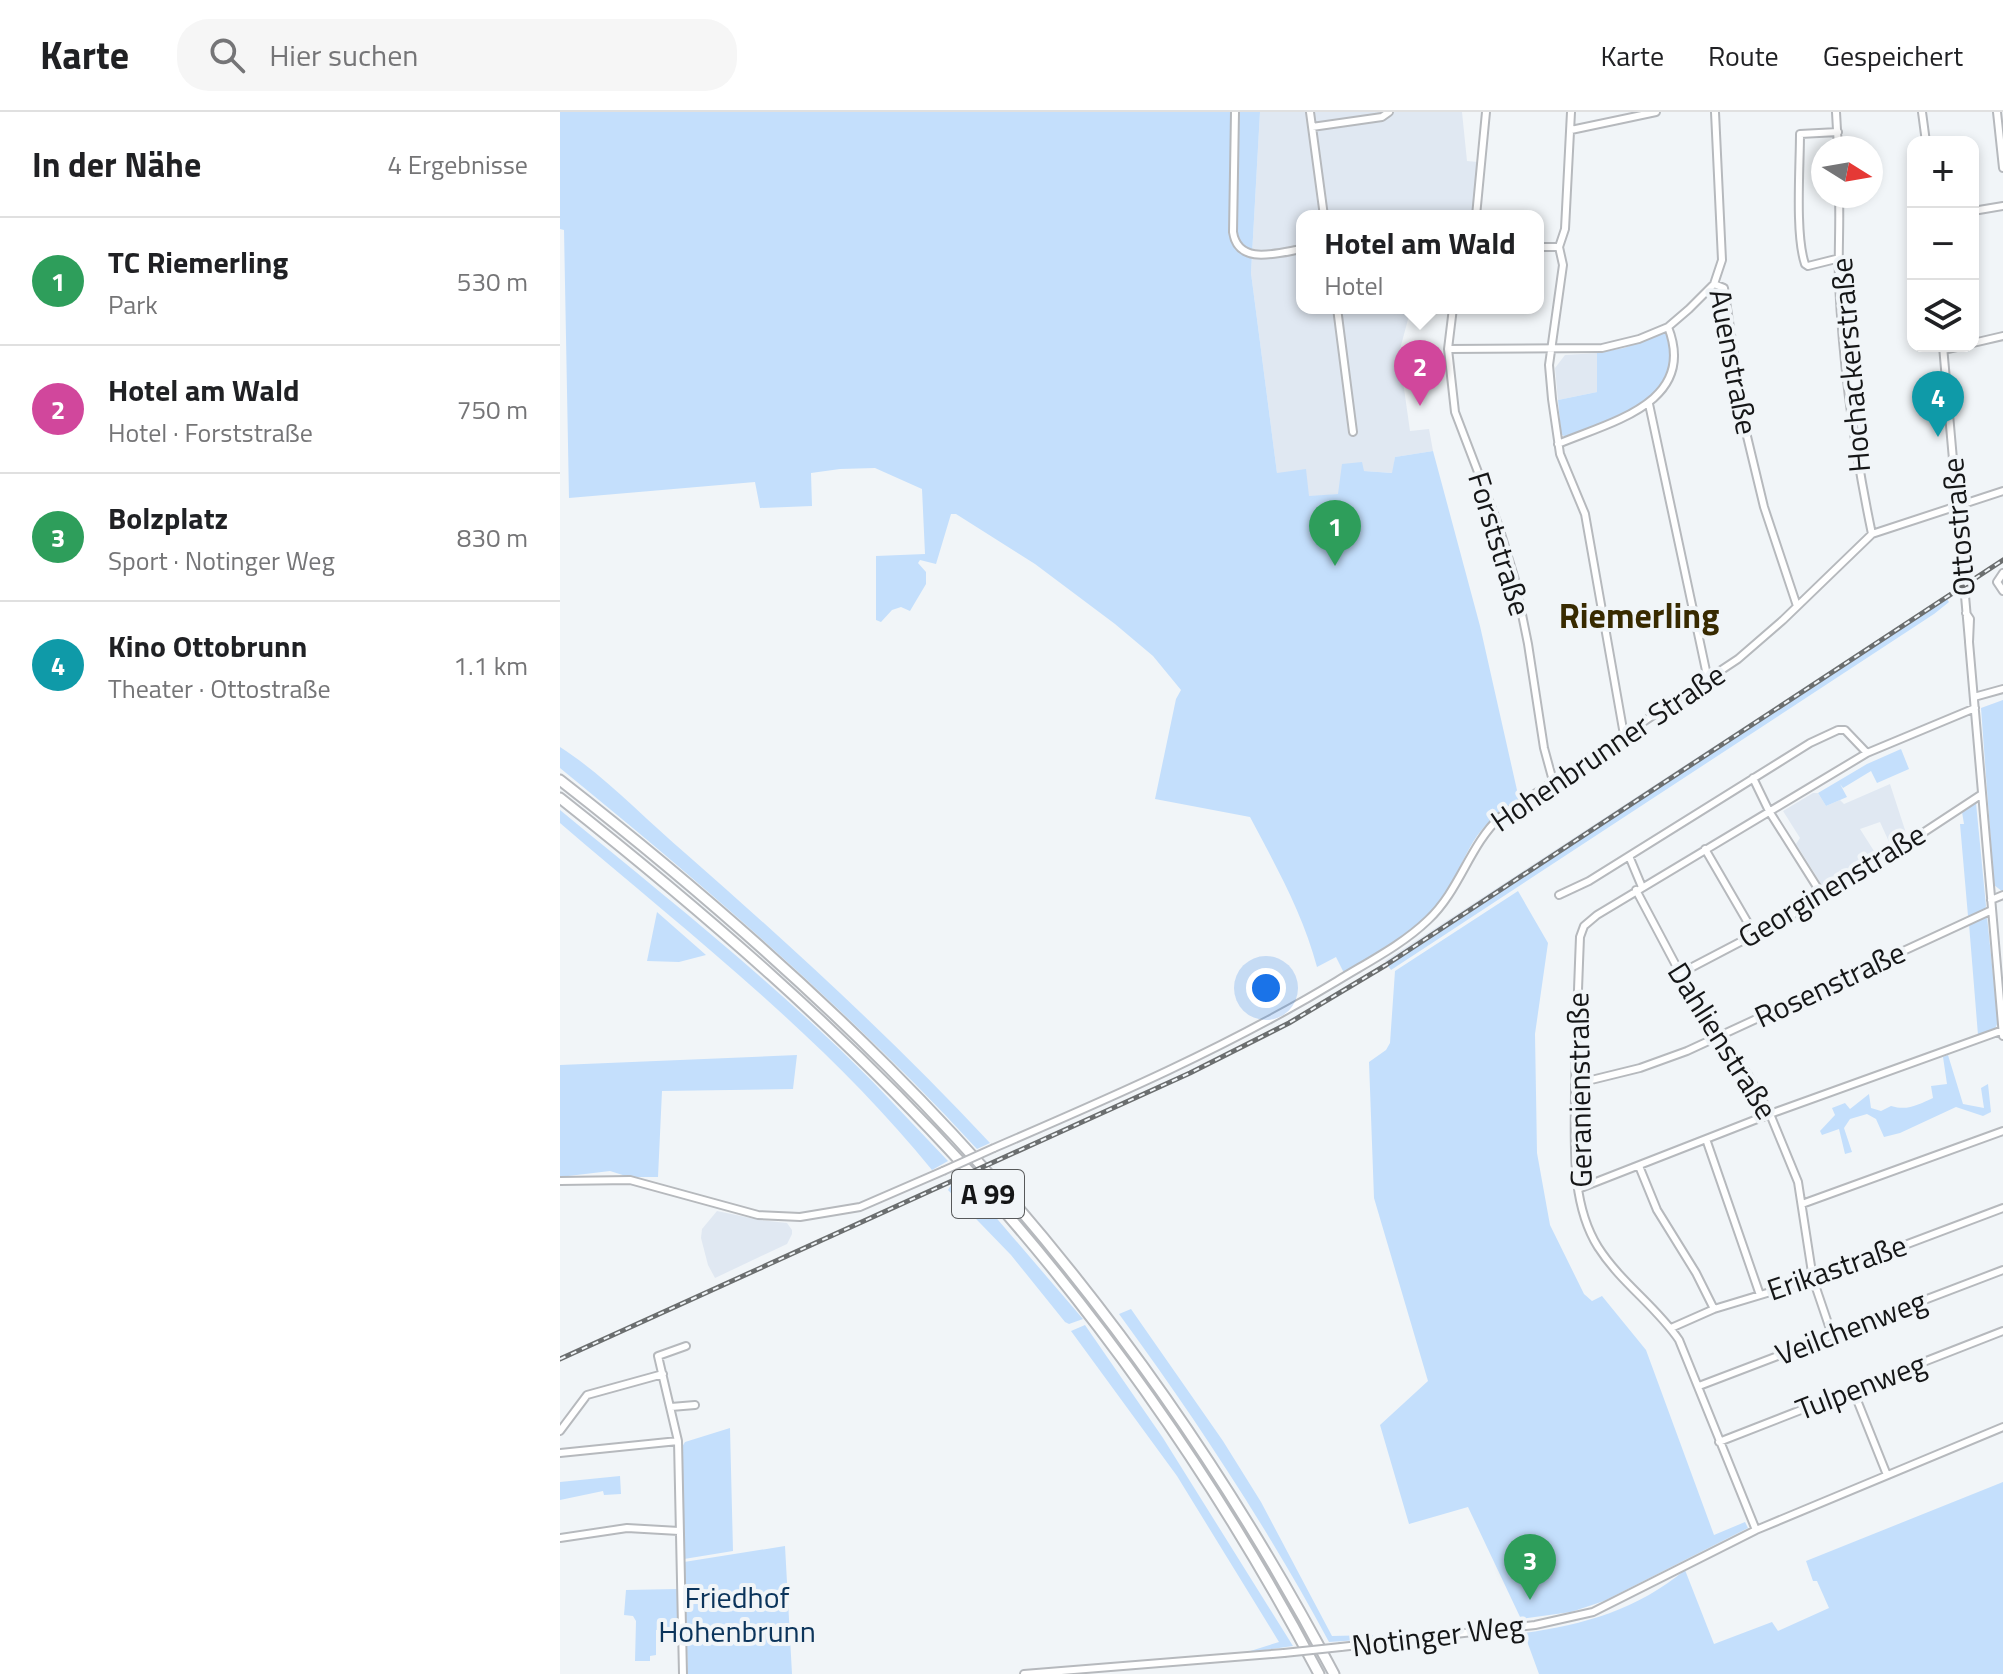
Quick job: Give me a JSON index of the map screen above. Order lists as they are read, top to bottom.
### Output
{
  "streets": {
    "highway": ["A 99"],
    "street": [
      "Auenstraße",
      "Hochackerstraße",
      "Ottostraße",
      "Forststraße",
      "Hohenbrunner Straße",
      "Georginenstraße",
      "Rosenstraße",
      "Dahlienstraße",
      "Geranienstraße",
      "Erikastraße",
      "Veilchenweg",
      "Tulpenweg",
      "Notinger Weg"
    ]
  },
  "crossings": [
    ["Auenstraße", "Hohenbrunner Straße"],
    ["Hochackerstraße", "Hohenbrunner Straße"],
    ["Ottostraße", "Hohenbrunner Straße"],
    ["Ottostraße", "Georginenstraße"],
    ["Ottostraße", "Rosenstraße"],
    ["Forststraße", "Hohenbrunner Straße"],
    ["Georginenstraße", "Dahlienstraße"],
    ["Rosenstraße", "Dahlienstraße"],
    ["Rosenstraße", "Geranienstraße"],
    ["Dahlienstraße", "Geranienstraße"],
    ["Dahlienstraße", "Erikastraße"],
    ["Dahlienstraße", "Veilchenweg"],
    ["Geranienstraße", "Erikastraße"],
    ["Geranienstraße", "Veilchenweg"],
    ["Geranienstraße", "Tulpenweg"],
    ["Geranienstraße", "Notinger Weg"]
  ],
  "districts": ["Riemerling"],
  "parks": ["Friedhof Hohenbrunn"],
  "north": "right",
  "page": {
    "header": "Karte",
    "search": "Hier suchen",
    "nav": ["Karte", "Route", "Gespeichert"],
    "heading": ["In der Nähe", "4 Ergebnisse"],
    "map_buttons": ["+", "−"],
    "popup": ["Hotel am Wald", "Hotel"],
    "list": [
      {
        "mark": "1",
        "name": "TC Riemerling",
        "note": "Park",
        "value": "530 m"
      },
      {
        "mark": "2",
        "name": "Hotel am Wald",
        "note": "Hotel · Forststraße",
        "value": "750 m"
      },
      {
        "mark": "3",
        "name": "Bolzplatz",
        "note": "Sport · Notinger Weg",
        "value": "830 m"
      },
      {
        "mark": "4",
        "name": "Kino Ottobrunn",
        "note": "Theater · Ottostraße",
        "value": "1.1 km"
      }
    ],
    "pins": [
      "2",
      "4",
      "1",
      "3"
    ]
  }
}
